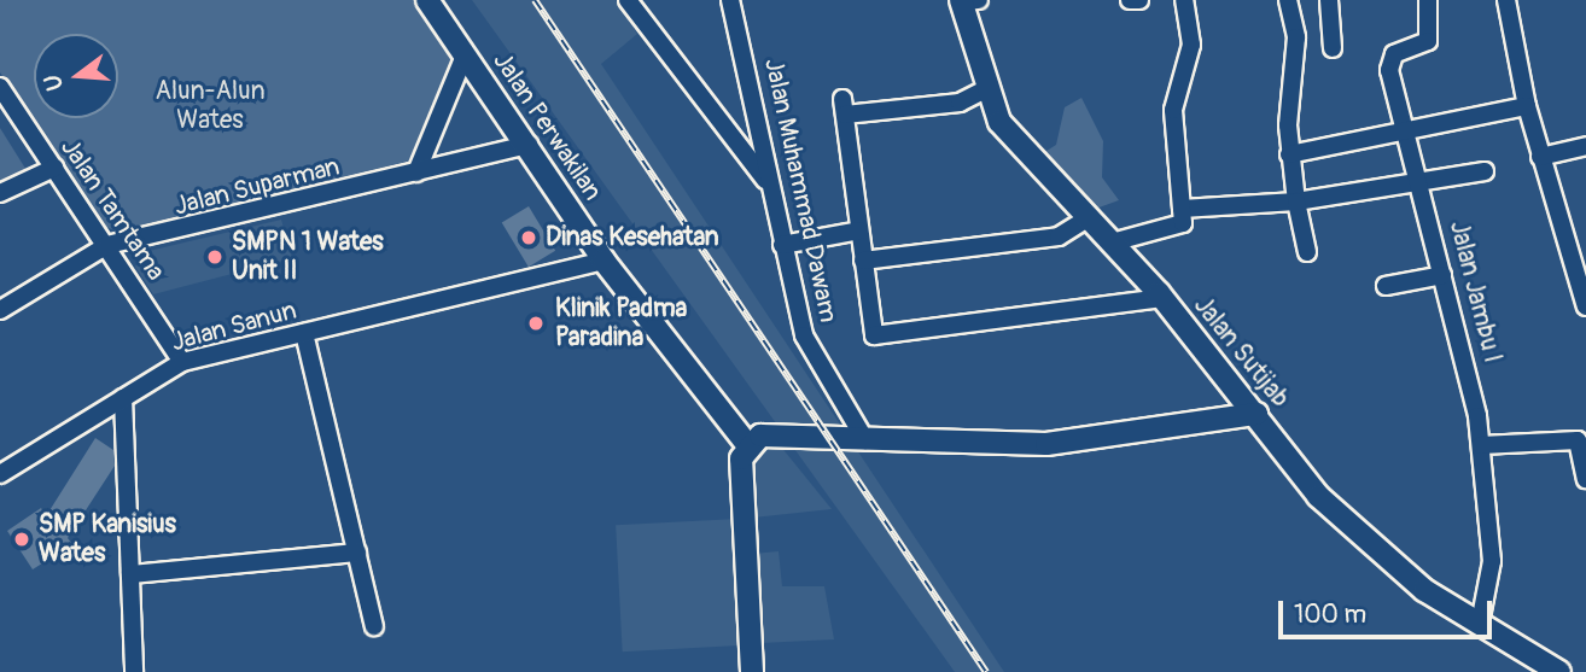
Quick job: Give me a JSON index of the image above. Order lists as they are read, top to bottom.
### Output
{
  "streets": {
    "main road": ["Jalan Perwakilan", "Jalan Sutijab"],
    "street": [
      "Jalan Suparman",
      "Jalan Muhammad Dawam",
      "Jalan Tamtama",
      "Jalan Jambu I",
      "Jalan Sanun"
    ]
  },
  "crossings": [
    ["Jalan Perwakilan", "Jalan Suparman"],
    ["Jalan Perwakilan", "Jalan Sanun"],
    ["Jalan Suparman", "Jalan Tamtama"],
    ["Jalan Tamtama", "Jalan Sanun"],
    ["Jalan Jambu I", "Jalan Sutijab"]
  ],
  "parks": ["Alun-Alun Wates"],
  "places": [
    "Dinas Kesehatan",
    "SMPN 1 Wates Unit II",
    "Klinik Padma Paradina",
    "SMP Kanisius Wates"
  ],
  "scale_bar": "100 m",
  "north": "left"
}
